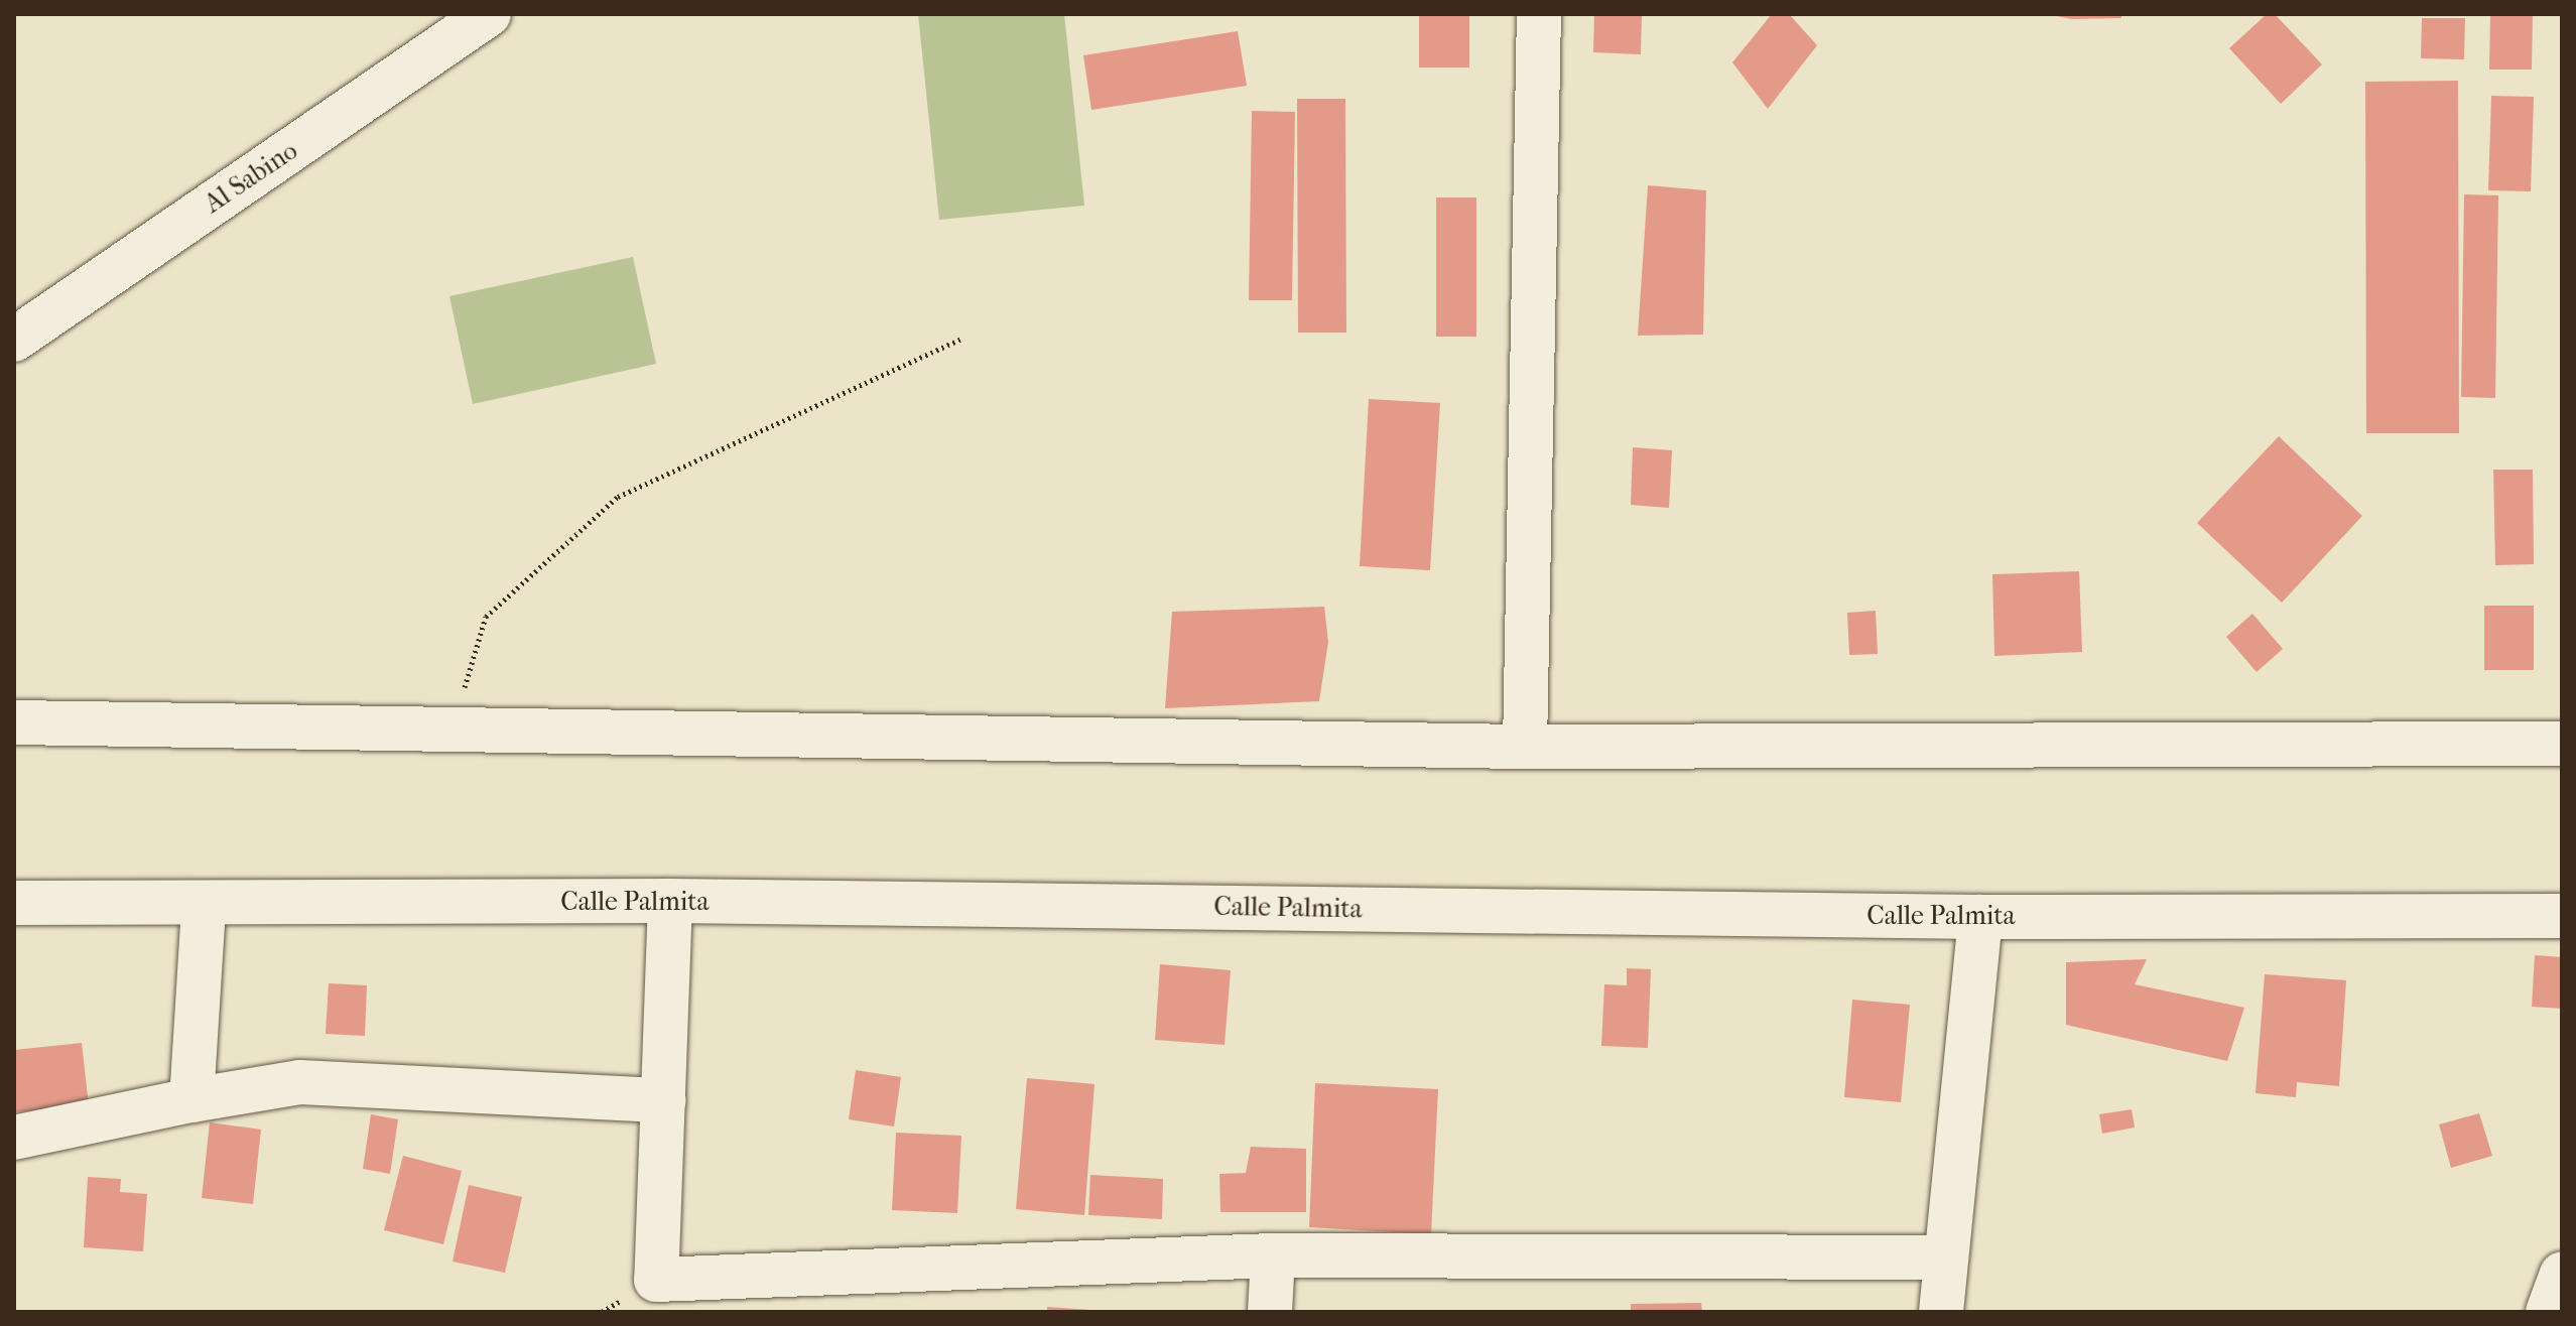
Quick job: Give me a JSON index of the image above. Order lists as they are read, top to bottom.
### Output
{
  "streets": {
    "street": ["Al Sabino", "Calle Palmita"]
  }
}
